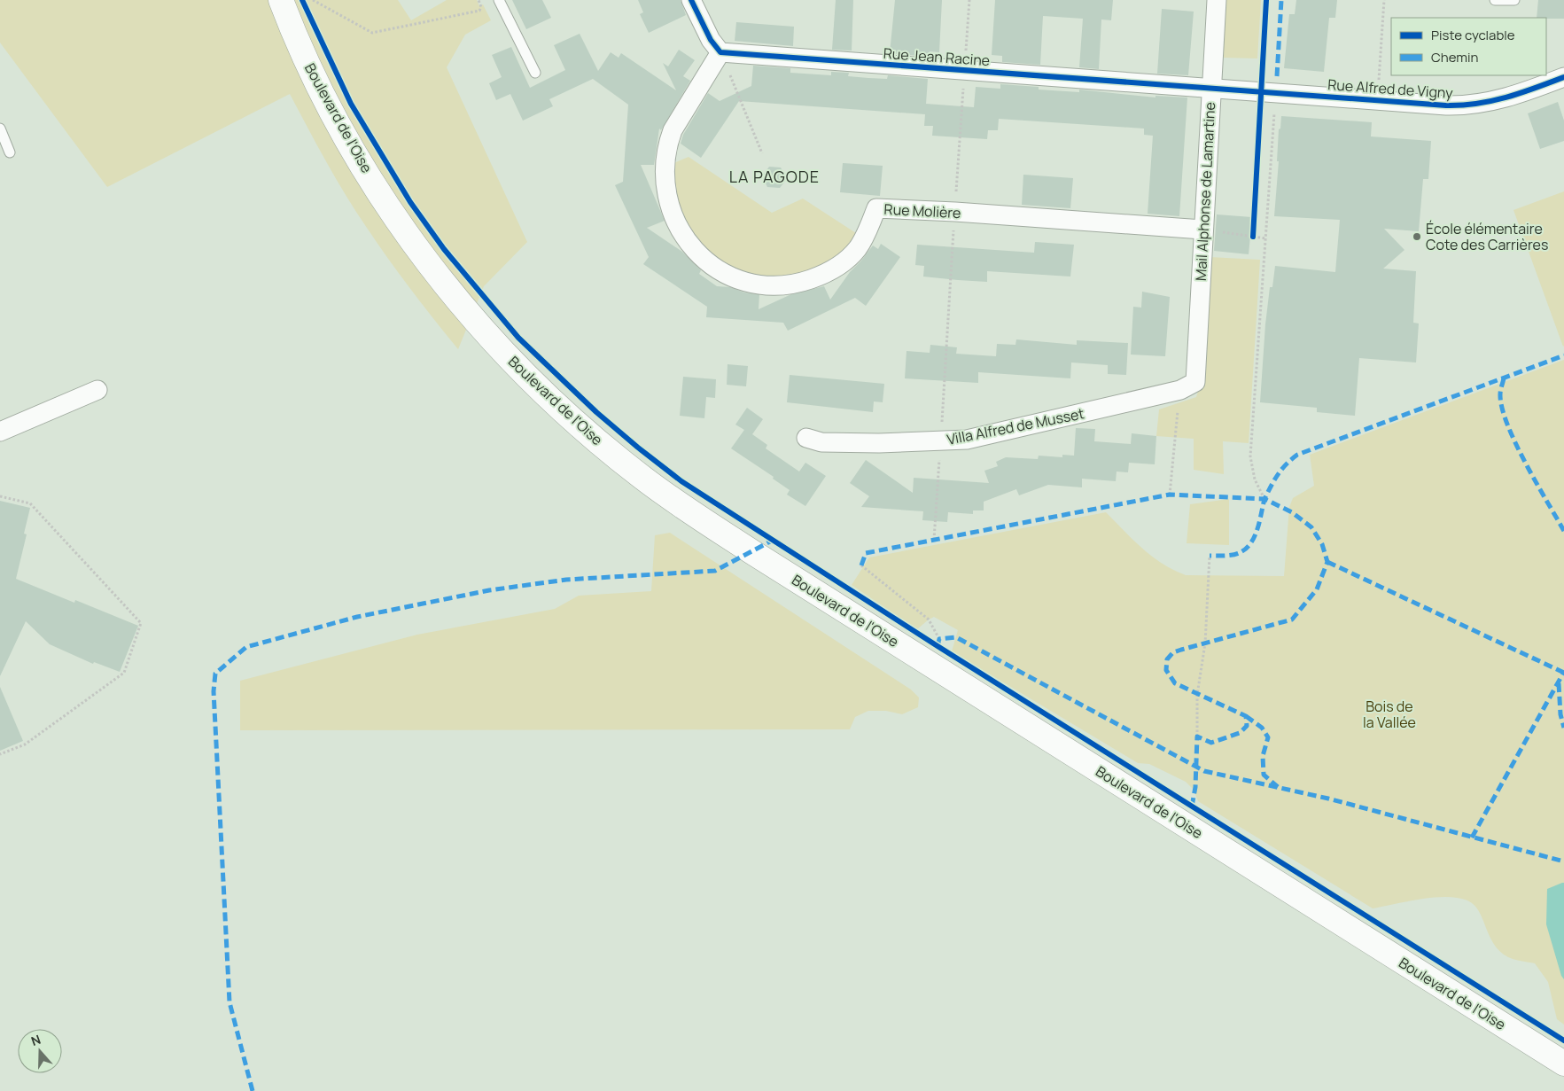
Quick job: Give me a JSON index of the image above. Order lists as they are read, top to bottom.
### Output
{
  "streets": {
    "main road": ["Boulevard de l'Oise"],
    "street": [
      "Rue Jean Racine",
      "Rue Alfred de Vigny",
      "Mail Alphonse de Lamartine",
      "Rue Molière",
      "Villa Alfred de Musset"
    ]
  },
  "crossings": [
    ["Rue Jean Racine", "Rue Alfred de Vigny"],
    ["Rue Jean Racine", "Mail Alphonse de Lamartine"],
    ["Rue Jean Racine", "Rue Molière"],
    ["Rue Alfred de Vigny", "Mail Alphonse de Lamartine"],
    ["Mail Alphonse de Lamartine", "Rue Molière"],
    ["Mail Alphonse de Lamartine", "Villa Alfred de Musset"]
  ],
  "districts": ["LA PAGODE"],
  "parks": ["Bois de la Vallée"],
  "places": ["École élémentaire Cote des Carrières"],
  "legend": ["Piste cyclable", "Chemin"],
  "north": "top"
}
